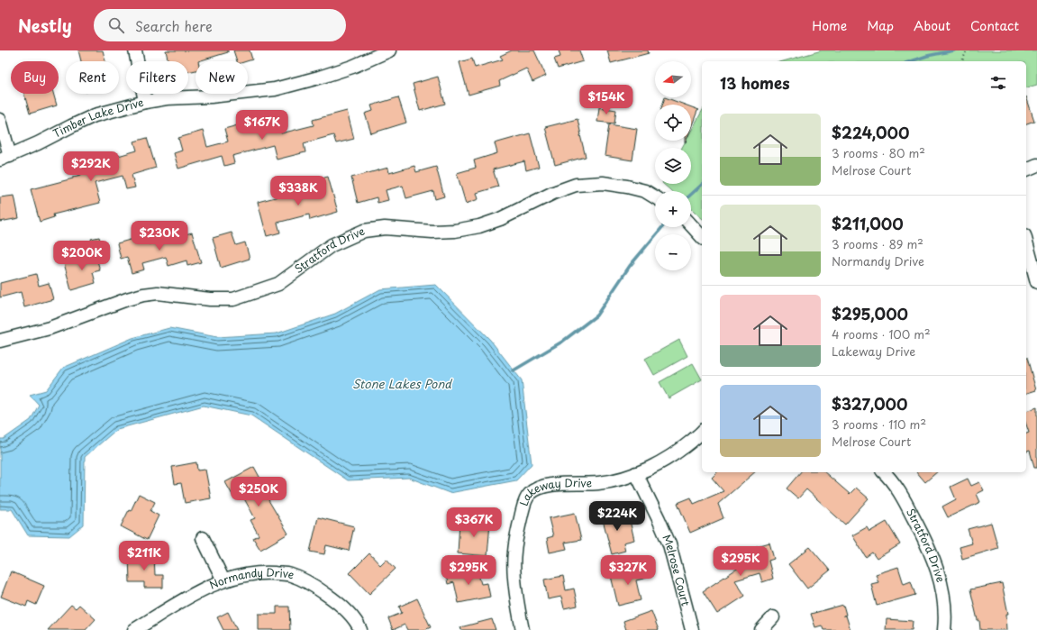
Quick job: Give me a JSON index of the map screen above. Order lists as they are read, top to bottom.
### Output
{
  "streets": {
    "street": [
      "Timber Lake Drive",
      "Stratford Drive",
      "Lakeway Drive",
      "Melrose Court",
      "Normandy Drive"
    ]
  },
  "crossings": [
    ["Lakeway Drive", "Melrose Court"]
  ],
  "water": ["Stone Lakes Pond"],
  "north": "left",
  "page": {
    "header": "Nestly",
    "search": "Search here",
    "nav": [
      "Home",
      "Map",
      "About",
      "Contact"
    ],
    "map_buttons": ["+", "−"],
    "chip": [
      "Buy",
      "Rent",
      "Filters",
      "New"
    ],
    "heading": "13 homes",
    "price": [
      "$154K",
      "$167K",
      "$292K",
      "$338K",
      "$230K",
      "$200K",
      "$250K",
      "$224K",
      "$367K",
      "$211K",
      "$295K",
      "$295K",
      "$327K"
    ],
    "list": [
      {
        "name": "$224,000",
        "note": "3 rooms · 80 m² · Melrose Court"
      },
      {
        "name": "$211,000",
        "note": "3 rooms · 89 m² · Normandy Drive"
      },
      {
        "name": "$295,000",
        "note": "4 rooms · 100 m² · Lakeway Drive"
      },
      {
        "name": "$327,000",
        "note": "3 rooms · 110 m² · Melrose Court"
      }
    ]
  }
}
